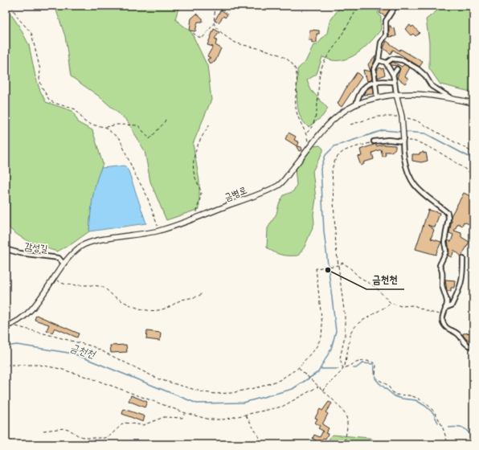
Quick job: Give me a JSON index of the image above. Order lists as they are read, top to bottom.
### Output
{
  "streets": {
    "street": ["금병로", "감성길"]
  },
  "crossings": [
    ["금병로", "감성길"]
  ],
  "water": ["금천천"],
  "places": ["금천천"]
}
